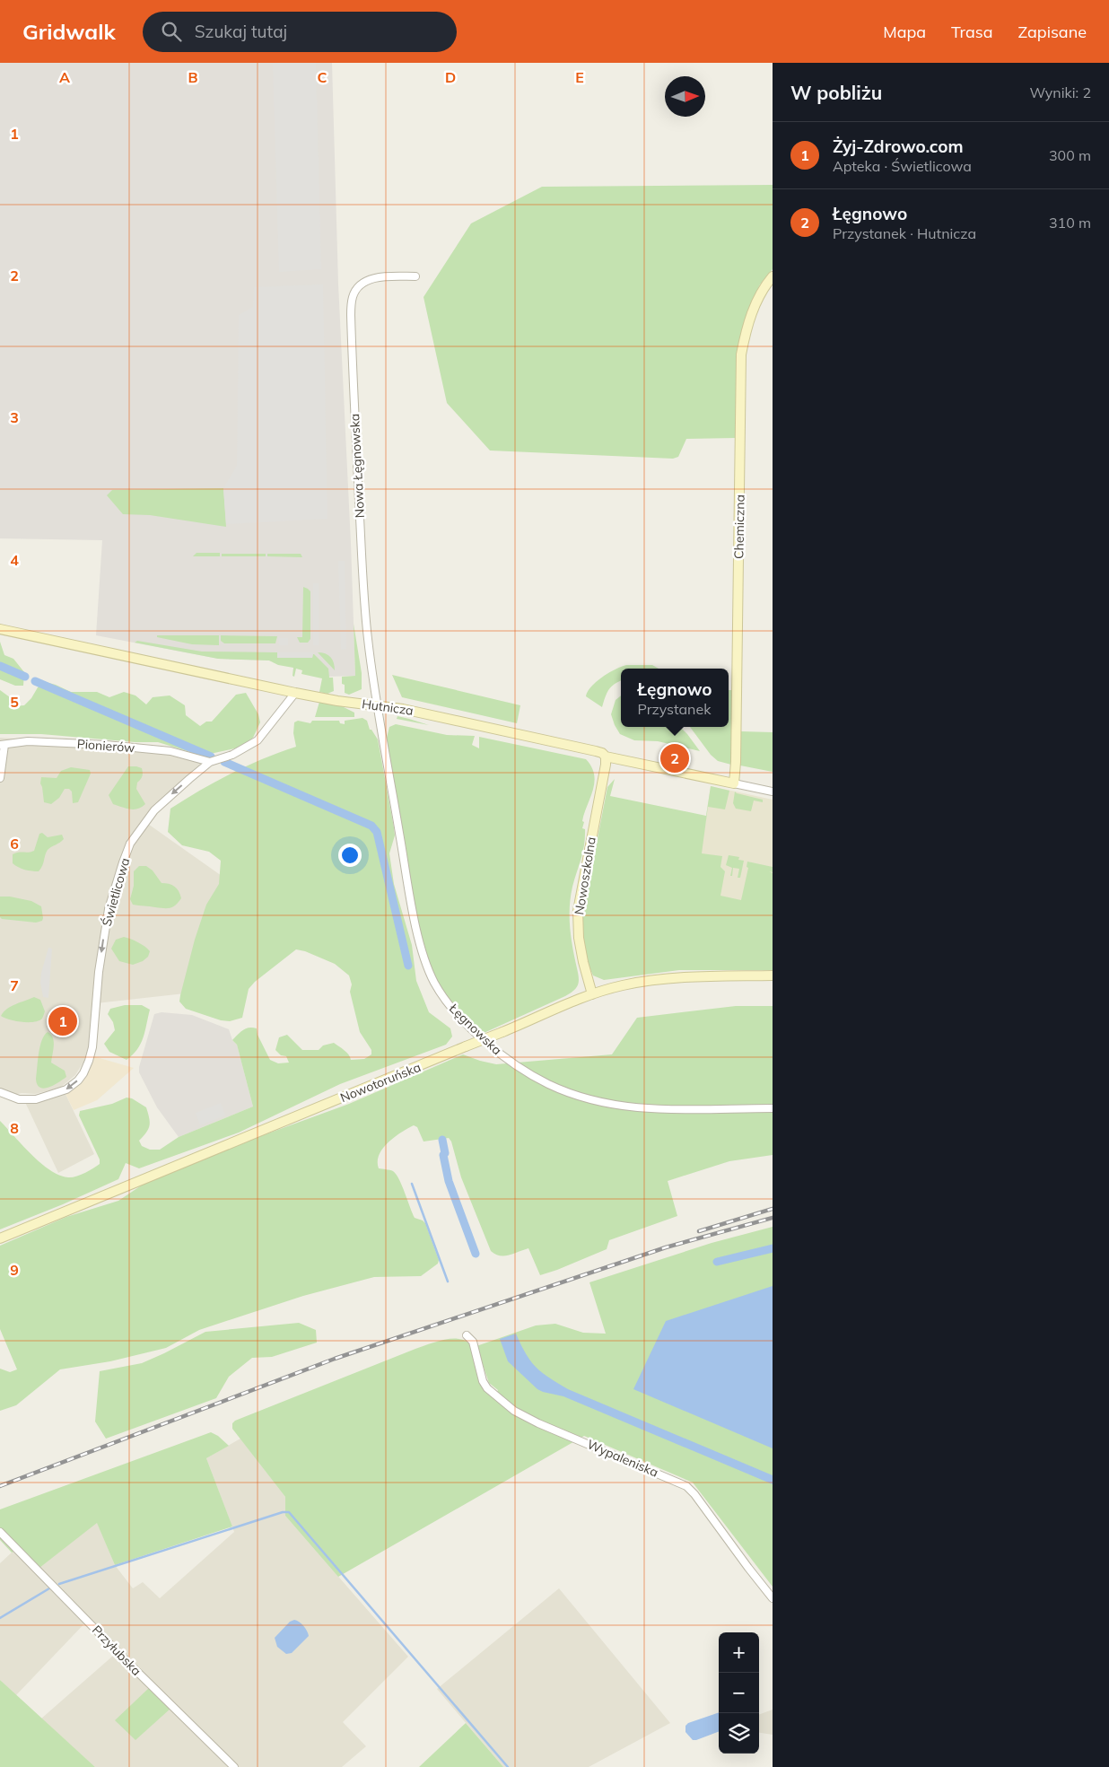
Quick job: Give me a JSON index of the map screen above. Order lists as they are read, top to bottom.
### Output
{
  "streets": {
    "street": [
      "Nowa Łęgnowska",
      "Chemiczna",
      "Hutnicza",
      "Pionierów",
      "Nowoszkolna",
      "Świetlicowa",
      "Łęgnowska",
      "Nowotoruńska",
      "Wypaleniska",
      "Przyłubska"
    ]
  },
  "crossings": [
    ["Nowa Łęgnowska", "Hutnicza"],
    ["Nowa Łęgnowska", "Łęgnowska"],
    ["Chemiczna", "Hutnicza"],
    ["Hutnicza", "Nowoszkolna"],
    ["Hutnicza", "Świetlicowa"],
    ["Hutnicza", "Łęgnowska"],
    ["Pionierów", "Świetlicowa"],
    ["Nowoszkolna", "Nowotoruńska"]
  ],
  "one_way": ["Świetlicowa"],
  "north": "right",
  "page": {
    "header": "Gridwalk",
    "search": "Szukaj tutaj",
    "nav": ["Mapa", "Trasa", "Zapisane"],
    "heading": ["W pobliżu", "Wyniki: 2"],
    "list": [
      {
        "mark": "1",
        "name": "Żyj-Zdrowo.com",
        "note": "Apteka · Świetlicowa",
        "value": "300 m"
      },
      {
        "mark": "2",
        "name": "Łęgnowo",
        "note": "Przystanek · Hutnicza",
        "value": "310 m"
      }
    ],
    "popup": ["Łęgnowo", "Przystanek"],
    "pins": ["2", "1"],
    "map_buttons": ["+", "−"]
  },
  "grid": {
    "columns": [
      "A",
      "B",
      "C",
      "D",
      "E"
    ],
    "rows": [
      "1",
      "2",
      "3",
      "4",
      "5",
      "6",
      "7",
      "8",
      "9"
    ]
  }
}
